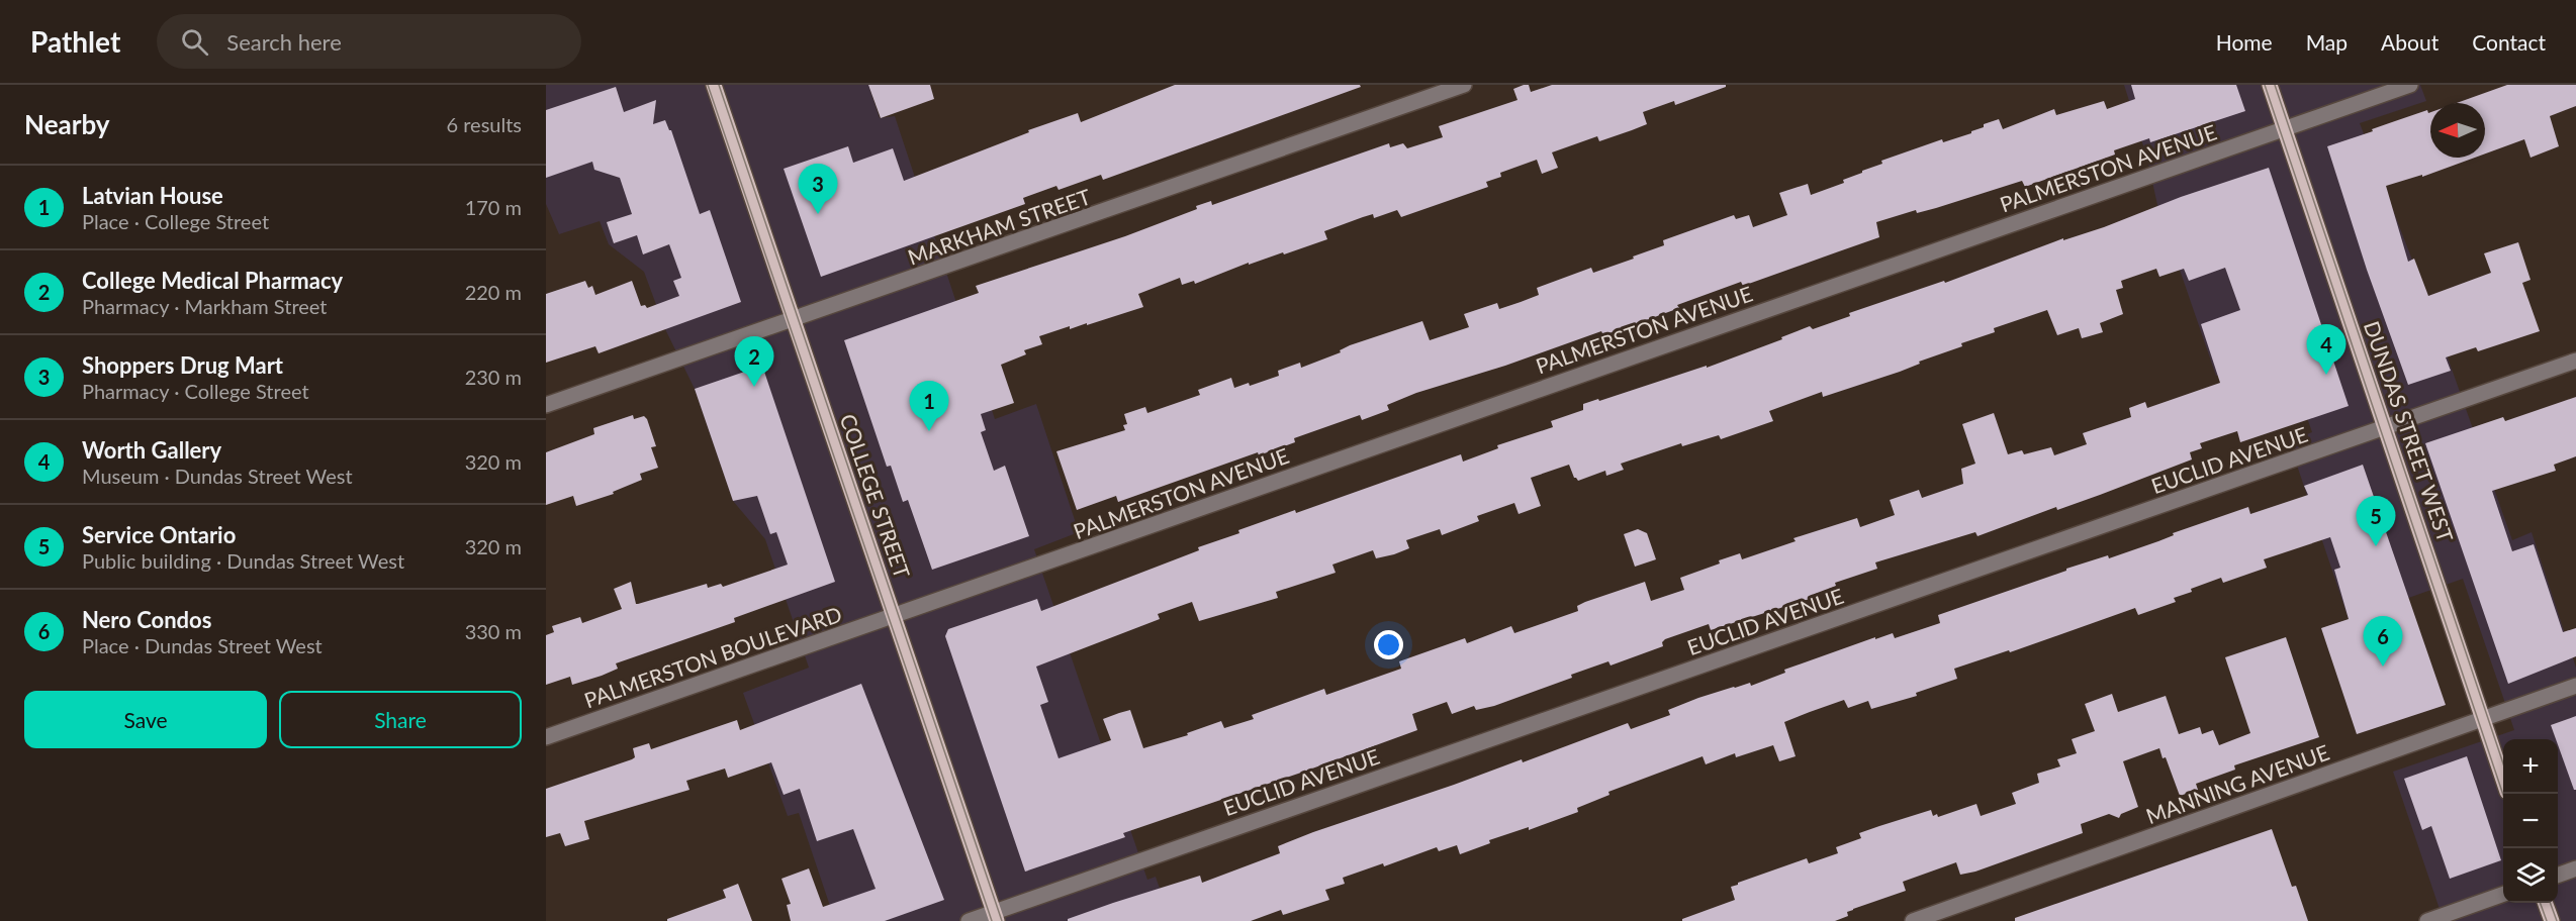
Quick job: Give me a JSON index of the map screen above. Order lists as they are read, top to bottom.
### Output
{
  "streets": {
    "main road": ["DUNDAS STREET WEST", "COLLEGE STREET"],
    "street": [
      "PALMERSTON AVENUE",
      "MARKHAM STREET",
      "EUCLID AVENUE",
      "PALMERSTON BOULEVARD",
      "MANNING AVENUE"
    ]
  },
  "crossings": [
    ["PALMERSTON AVENUE", "DUNDAS STREET WEST"],
    ["PALMERSTON AVENUE", "COLLEGE STREET"],
    ["PALMERSTON AVENUE", "PALMERSTON BOULEVARD"],
    ["MARKHAM STREET", "COLLEGE STREET"],
    ["DUNDAS STREET WEST", "EUCLID AVENUE"],
    ["DUNDAS STREET WEST", "MANNING AVENUE"],
    ["EUCLID AVENUE", "COLLEGE STREET"],
    ["COLLEGE STREET", "PALMERSTON BOULEVARD"]
  ],
  "north": "left",
  "page": {
    "header": "Pathlet",
    "search": "Search here",
    "nav": [
      "Home",
      "Map",
      "About",
      "Contact"
    ],
    "heading": ["Nearby", "6 results"],
    "list": [
      {
        "mark": "1",
        "name": "Latvian House",
        "note": "Place · College Street",
        "value": "170 m"
      },
      {
        "mark": "2",
        "name": "College Medical Pharmacy",
        "note": "Pharmacy · Markham Street",
        "value": "220 m"
      },
      {
        "mark": "3",
        "name": "Shoppers Drug Mart",
        "note": "Pharmacy · College Street",
        "value": "230 m"
      },
      {
        "mark": "4",
        "name": "Worth Gallery",
        "note": "Museum · Dundas Street West",
        "value": "320 m"
      },
      {
        "mark": "5",
        "name": "Service Ontario",
        "note": "Public building · Dundas Street West",
        "value": "320 m"
      },
      {
        "mark": "6",
        "name": "Nero Condos",
        "note": "Place · Dundas Street West",
        "value": "330 m"
      }
    ],
    "pins": [
      "3",
      "4",
      "2",
      "1",
      "5",
      "6"
    ],
    "buttons": ["Save", "Share"],
    "map_buttons": ["+", "−"]
  }
}
